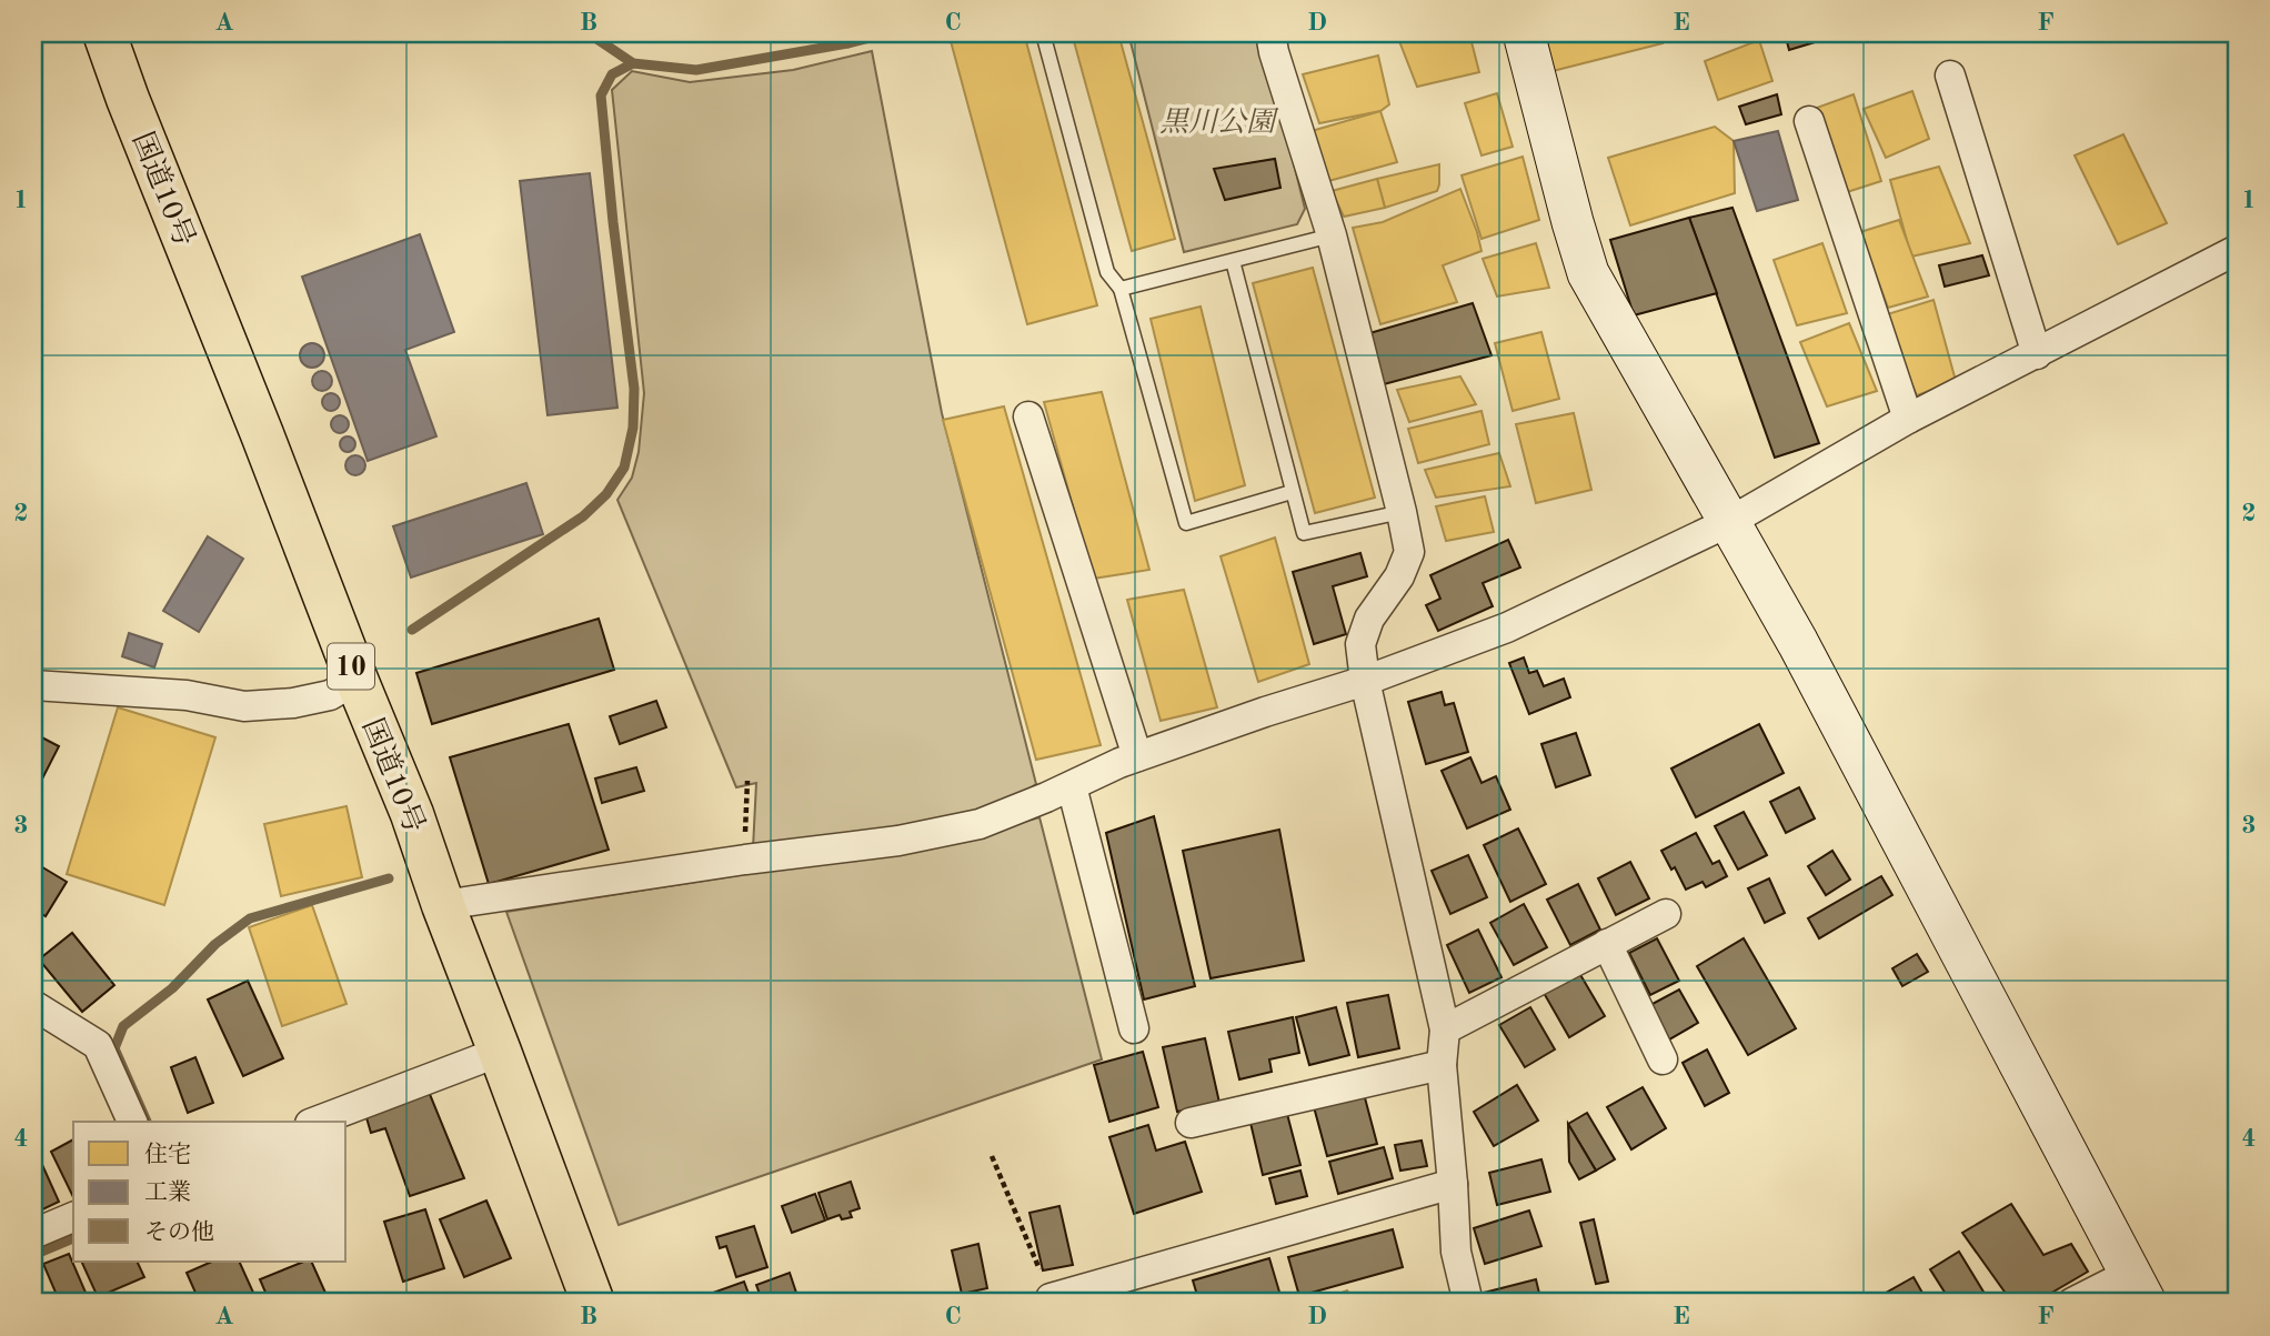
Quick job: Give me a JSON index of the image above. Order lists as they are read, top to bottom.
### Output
{
  "streets": {
    "highway": ["国道10号", "10"]
  },
  "parks": ["黒川公園"],
  "legend": ["住宅", "工業", "その他"],
  "grid": {
    "columns": [
      "A",
      "B",
      "C",
      "D",
      "E",
      "F"
    ],
    "rows": [
      "1",
      "2",
      "3",
      "4"
    ]
  }
}
